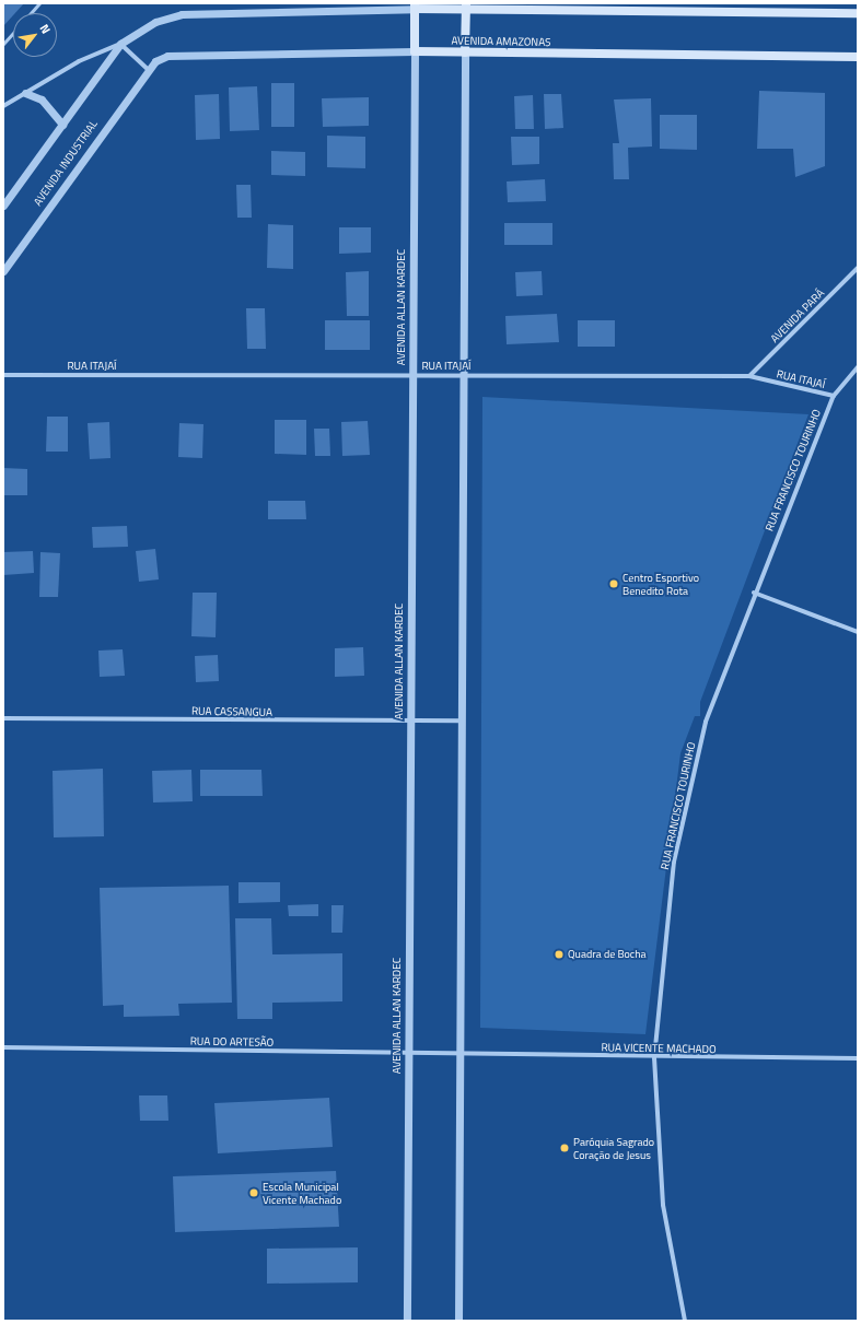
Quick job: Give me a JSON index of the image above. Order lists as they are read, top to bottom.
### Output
{
  "streets": {
    "main road": ["AVENIDA AMAZONAS", "AVENIDA ALLAN KARDEC"],
    "street": [
      "AVENIDA INDUSTRIAL",
      "AVENIDA PARÁ",
      "RUA ITAJAÍ",
      "RUA FRANCISCO TOURINHO",
      "RUA CASSANGUA",
      "RUA DO ARTESÃO",
      "RUA VICENTE MACHADO"
    ]
  },
  "crossings": [
    ["AVENIDA AMAZONAS", "AVENIDA INDUSTRIAL"],
    ["AVENIDA AMAZONAS", "AVENIDA ALLAN KARDEC"],
    ["AVENIDA ALLAN KARDEC", "RUA ITAJAÍ"],
    ["AVENIDA ALLAN KARDEC", "RUA CASSANGUA"],
    ["AVENIDA ALLAN KARDEC", "RUA DO ARTESÃO"],
    ["AVENIDA PARÁ", "RUA ITAJAÍ"],
    ["RUA ITAJAÍ", "RUA FRANCISCO TOURINHO"],
    ["RUA FRANCISCO TOURINHO", "RUA VICENTE MACHADO"],
    ["RUA DO ARTESÃO", "RUA VICENTE MACHADO"]
  ],
  "places": [
    "Centro Esportivo Benedito Rota",
    "Quadra de Bocha",
    "Paróquia Sagrado Coração de Jesus",
    "Escola Municipal Vicente Machado"
  ],
  "north": "top right"
}
